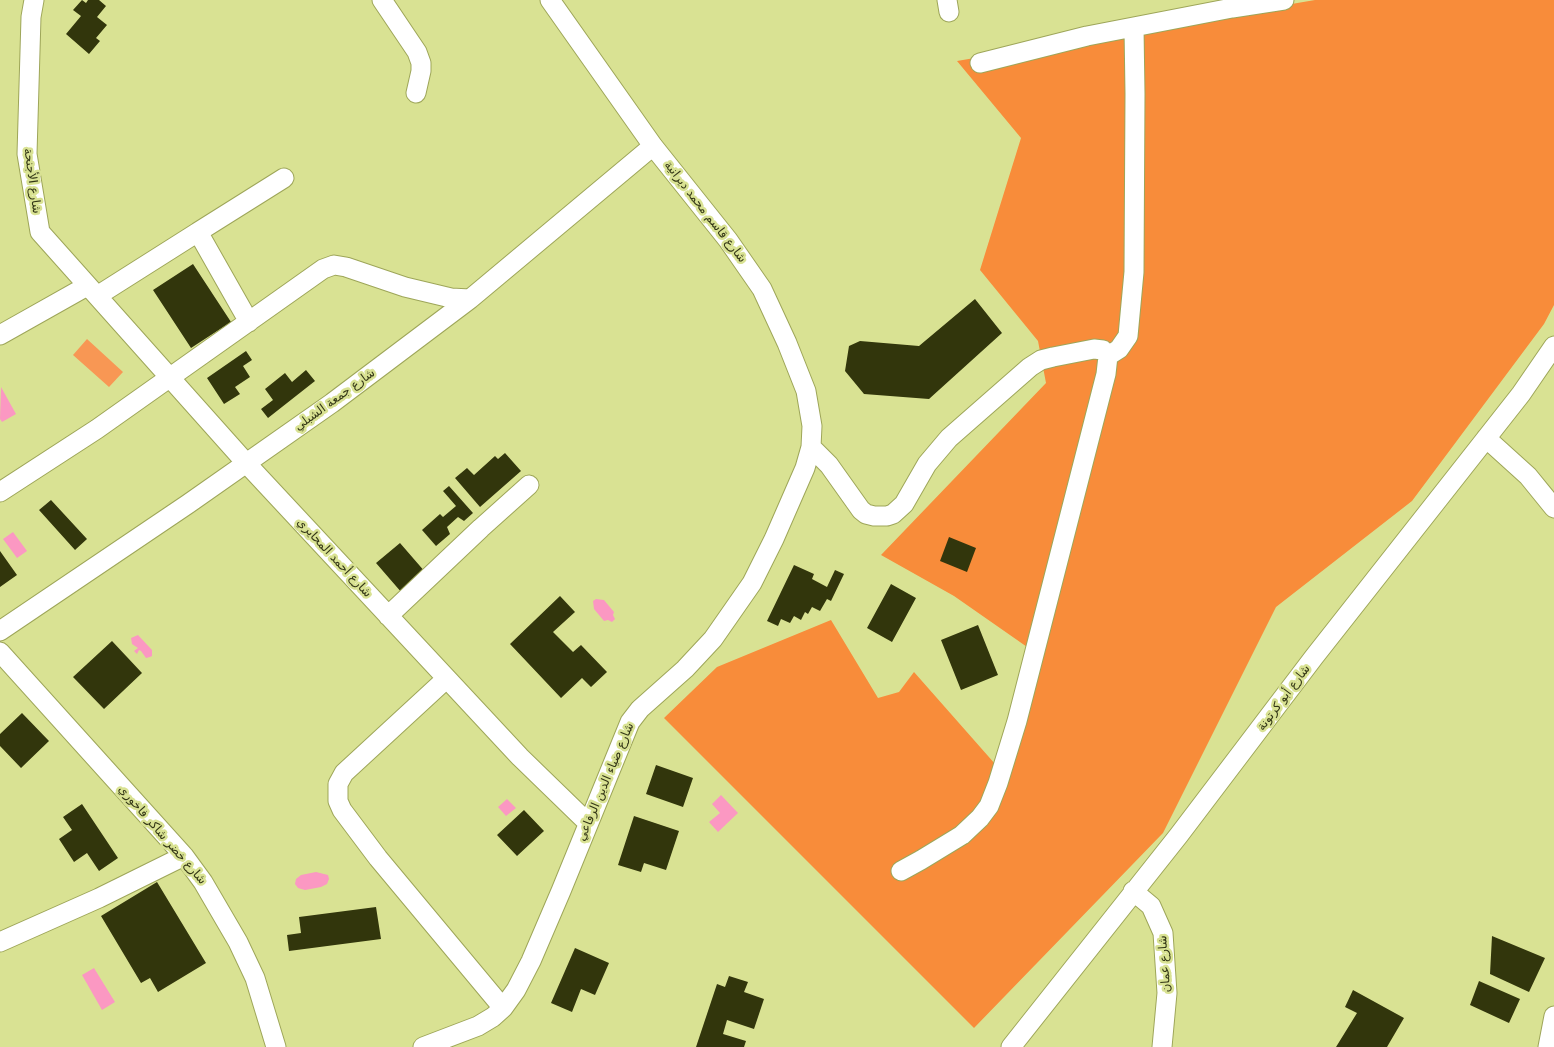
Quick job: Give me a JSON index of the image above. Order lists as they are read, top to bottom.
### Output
{
  "streets": {
    "street": [
      "شارع الأجنحة",
      "شارع قاسم محمد ديرانية",
      "شارع جمعة الشبلي",
      "شارع أحمد المحايري",
      "شارع أبو كرتونة",
      "شارع ضياء الدين الرفاعي",
      "شارع خضر شاكر فاخوري",
      "شارع عمان"
    ]
  },
  "crossings": [
    ["شارع الأجنحة", "شارع أحمد المحايري"],
    ["شارع قاسم محمد ديرانية", "شارع جمعة الشبلي"],
    ["شارع قاسم محمد ديرانية", "شارع ضياء الدين الرفاعي"],
    ["شارع جمعة الشبلي", "شارع أحمد المحايري"],
    ["شارع أحمد المحايري", "شارع ضياء الدين الرفاعي"],
    ["شارع أبو كرتونة", "شارع عمان"]
  ]
}
